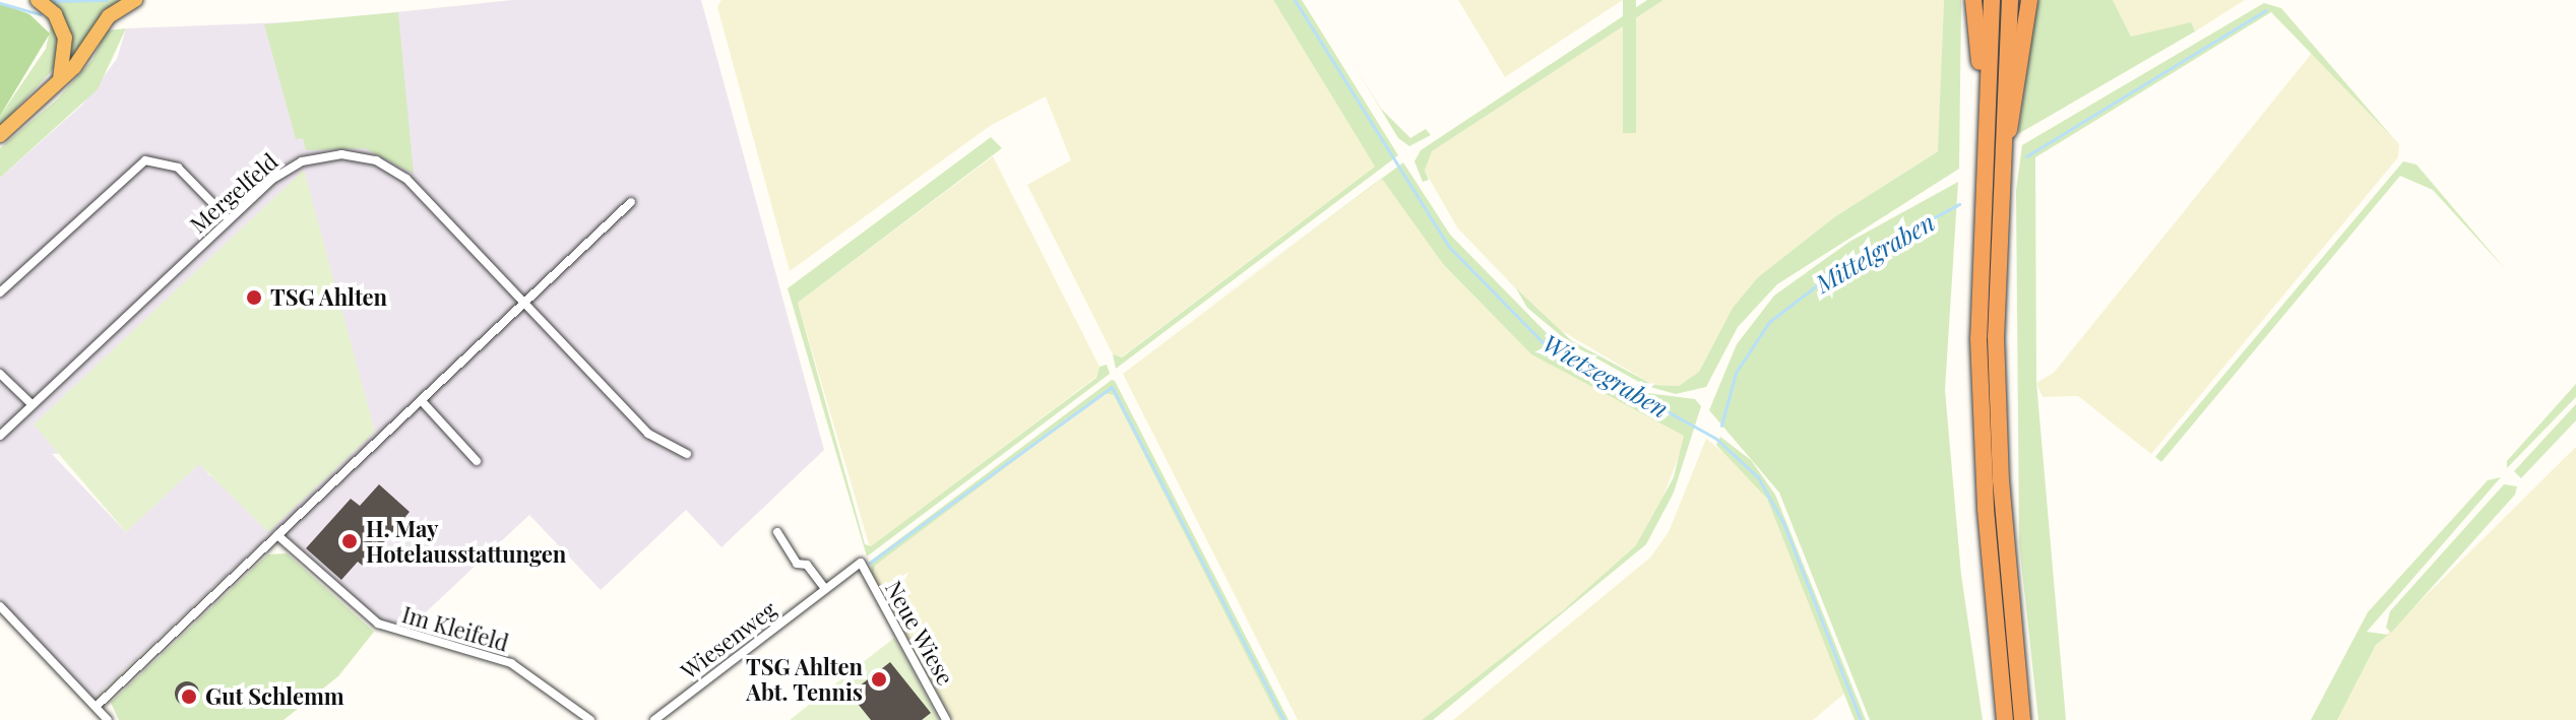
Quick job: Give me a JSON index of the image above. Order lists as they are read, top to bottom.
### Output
{
  "streets": {
    "street": [
      "Mergelfeld",
      "Im Kleifeld",
      "Neue Wiese",
      "Wiesenweg"
    ]
  },
  "crossings": [
    ["Neue Wiese", "Wiesenweg"]
  ],
  "water": ["Mittelgraben", "Wietzegraben"],
  "places": [
    "TSG Ahlten",
    "H. May Hotelausstattungen",
    "TSG Ahlten Abt. Tennis",
    "Gut Schlemm"
  ]
}
